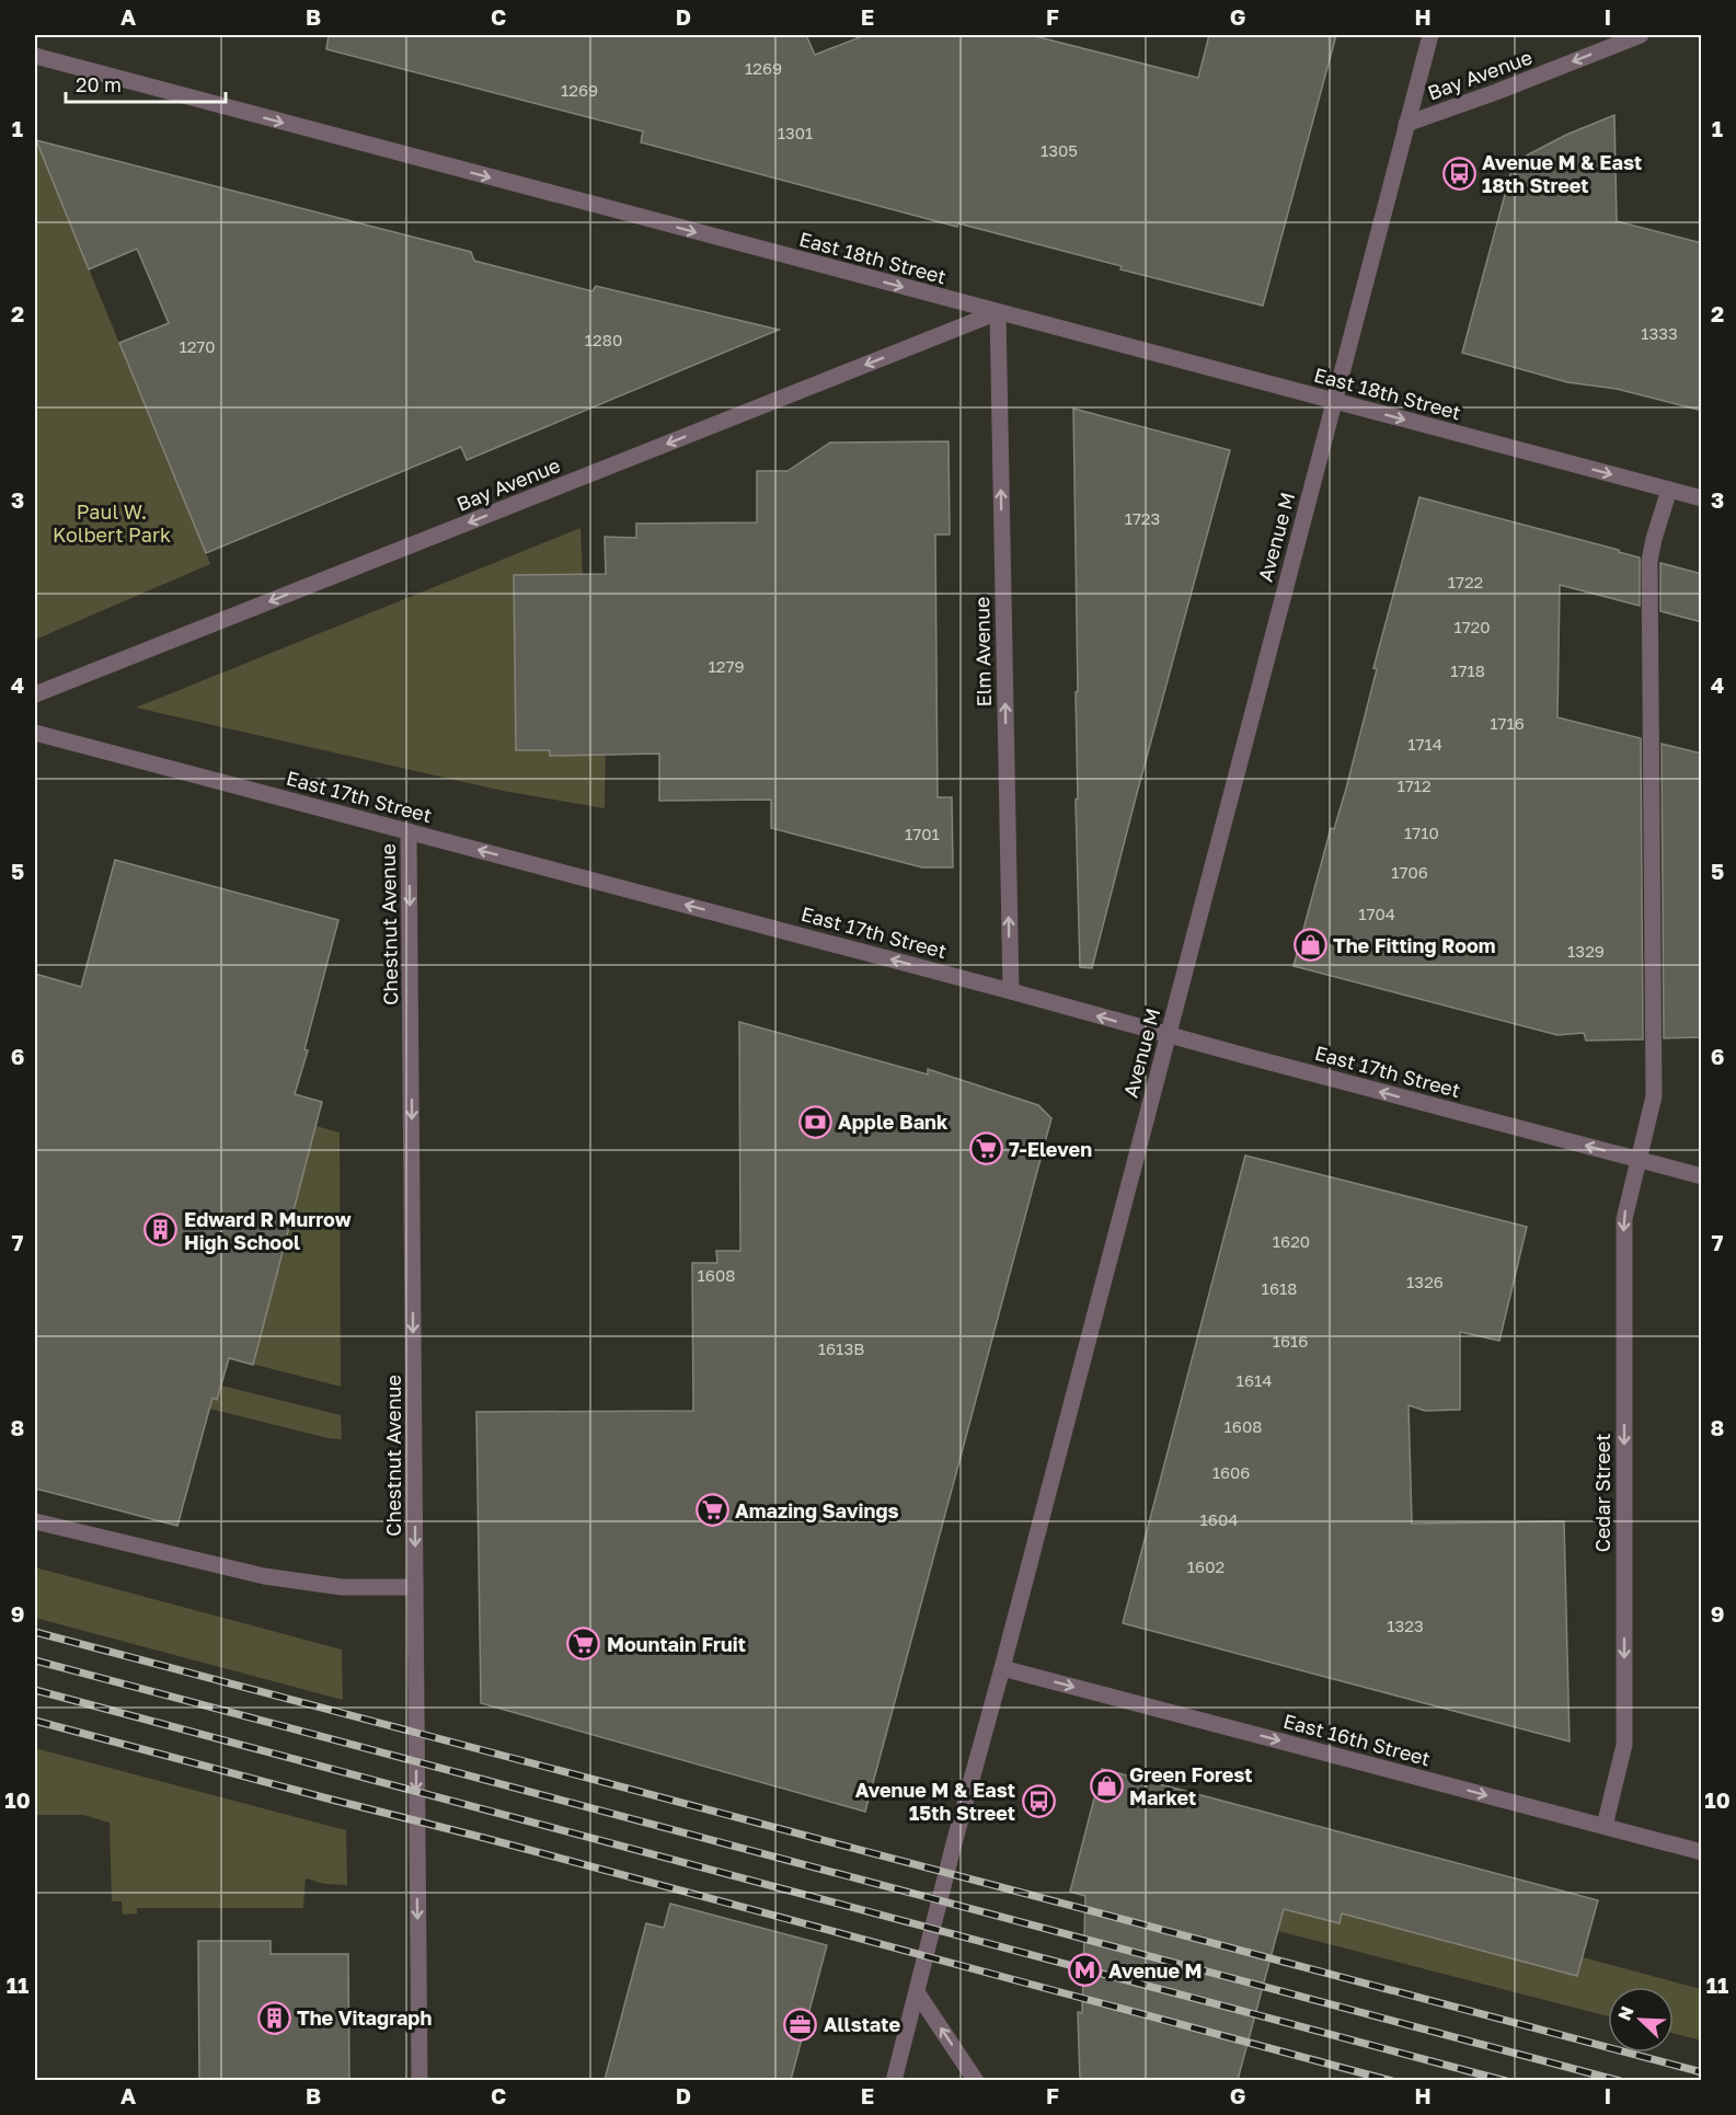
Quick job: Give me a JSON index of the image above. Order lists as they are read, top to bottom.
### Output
{
  "streets": {
    "street": [
      "Bay Avenue",
      "East 18th Street",
      "Avenue M",
      "Elm Avenue",
      "East 17th Street",
      "Chestnut Avenue",
      "Cedar Street",
      "East 16th Street"
    ]
  },
  "crossings": [
    ["Bay Avenue", "East 18th Street"],
    ["Bay Avenue", "Avenue M"],
    ["Bay Avenue", "Elm Avenue"],
    ["East 18th Street", "Avenue M"],
    ["East 18th Street", "Elm Avenue"],
    ["East 18th Street", "Cedar Street"],
    ["Avenue M", "East 17th Street"],
    ["Avenue M", "East 16th Street"],
    ["Elm Avenue", "East 17th Street"],
    ["East 17th Street", "Chestnut Avenue"],
    ["East 17th Street", "Cedar Street"],
    ["Cedar Street", "East 16th Street"]
  ],
  "one_way": [
    "Bay Avenue",
    "East 18th Street",
    "Elm Avenue",
    "East 17th Street",
    "Chestnut Avenue",
    "Cedar Street",
    "East 16th Street"
  ],
  "parks": ["Paul W. Kolbert Park"],
  "places": {
    "bus stop": ["Avenue M & East 18th Street", "Avenue M & East 15th Street"],
    "shop": ["The Fitting Room", "Green Forest Market"],
    "bank": ["Apple Bank"],
    "supermarket": ["7-Eleven", "Amazing Savings", "Mountain Fruit"],
    "building": ["Edward R Murrow High School", "The Vitagraph"],
    "metro station": ["Avenue M"],
    "office": ["Allstate"]
  },
  "house_numbers": [
    "1269",
    "1269",
    "1301",
    "1305",
    "1333",
    "1280",
    "1270",
    "1723",
    "1722",
    "1720",
    "1279",
    "1718",
    "1716",
    "1714",
    "1712",
    "1710",
    "1701",
    "1706",
    "1704",
    "1329",
    "1620",
    "1608",
    "1326",
    "1618",
    "1616",
    "1613B",
    "1614",
    "1608",
    "1606",
    "1604",
    "1602",
    "1323"
  ],
  "scale_bar": "20 m",
  "north": "top left",
  "grid": {
    "columns": [
      "A",
      "B",
      "C",
      "D",
      "E",
      "F",
      "G",
      "H",
      "I"
    ],
    "rows": [
      "1",
      "2",
      "3",
      "4",
      "5",
      "6",
      "7",
      "8",
      "9",
      "10",
      "11"
    ]
  }
}
